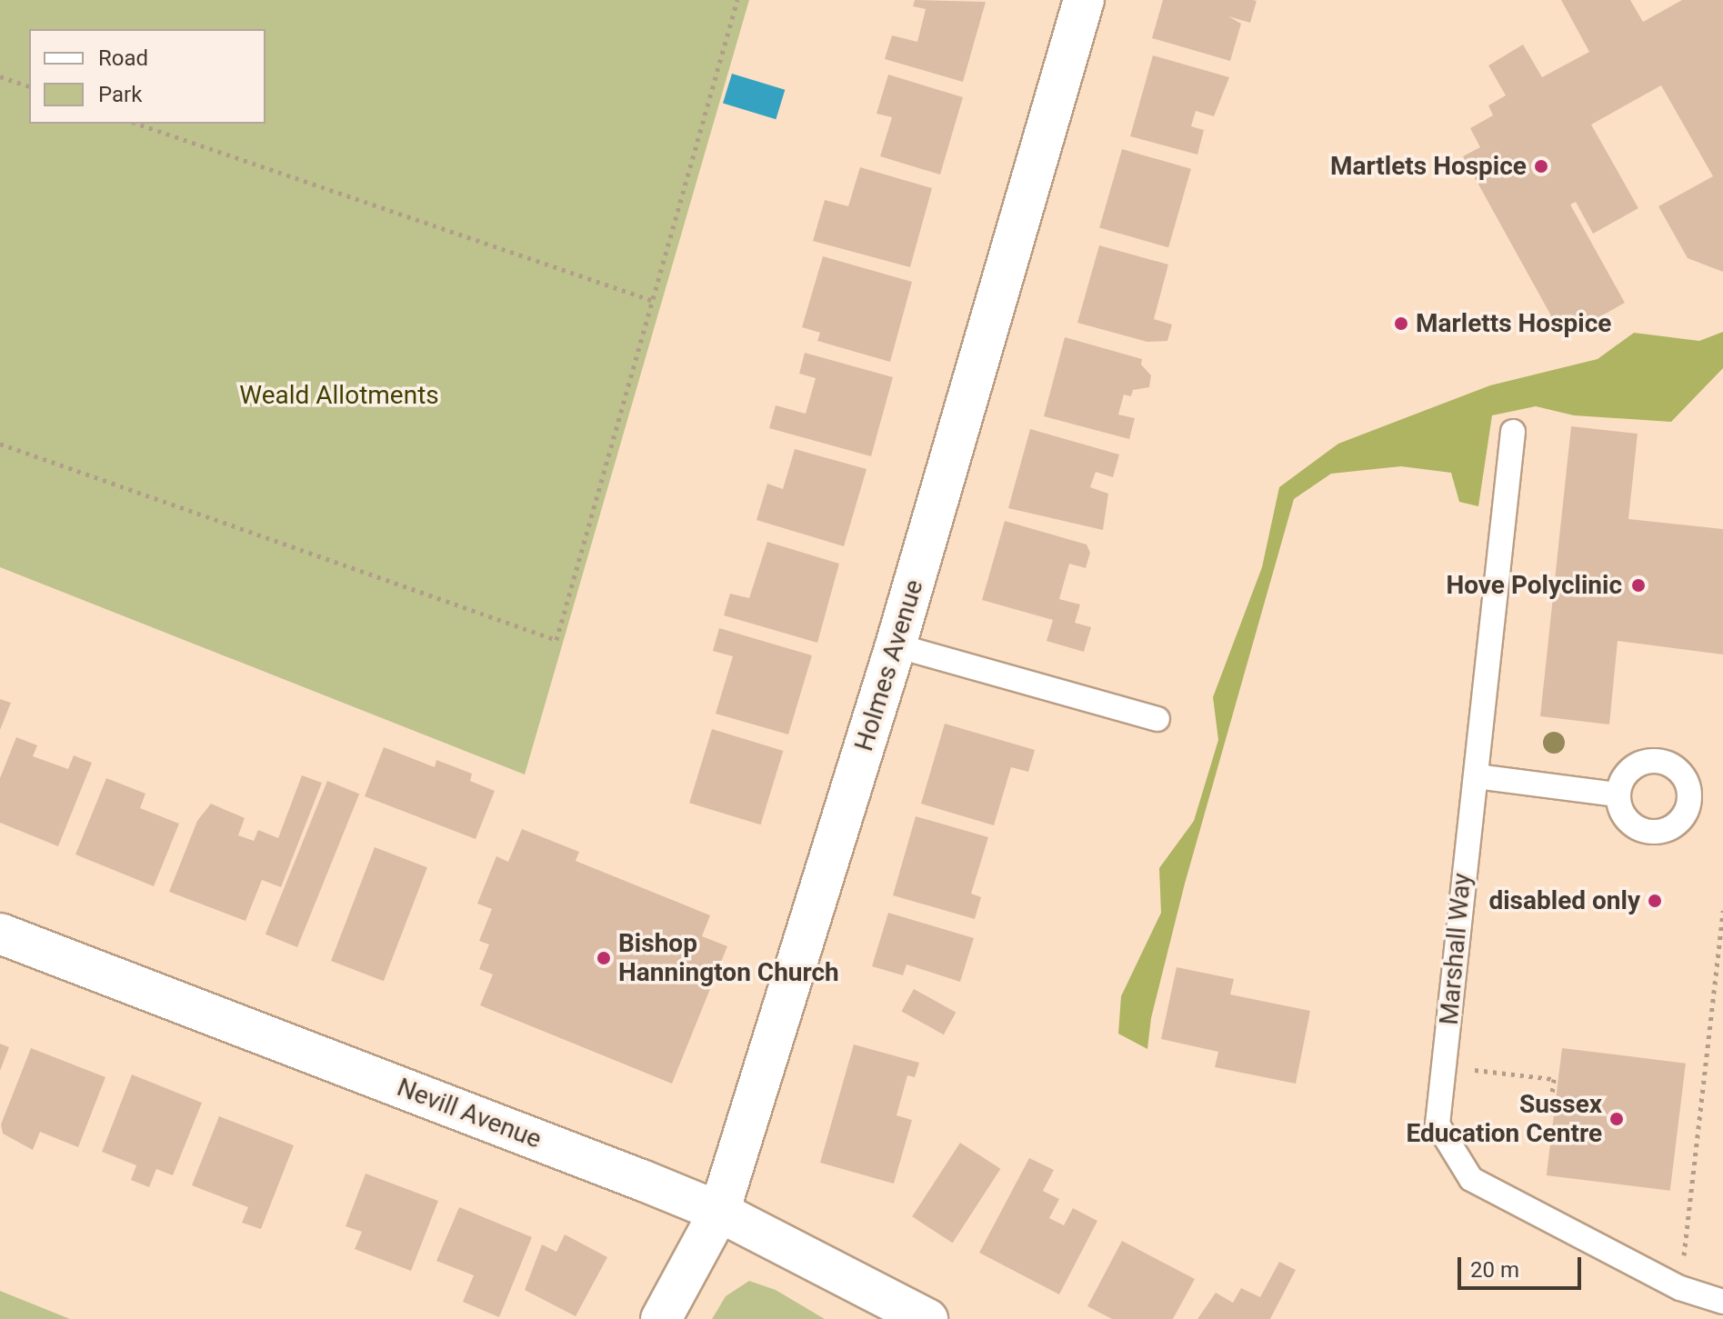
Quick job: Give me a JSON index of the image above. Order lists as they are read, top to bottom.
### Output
{
  "streets": {
    "street": ["Holmes Avenue", "Nevill Avenue"],
    "lane": ["Marshall Way"]
  },
  "crossings": [
    ["Holmes Avenue", "Nevill Avenue"]
  ],
  "parks": ["Weald Allotments"],
  "places": [
    "Martlets Hospice",
    "Marletts Hospice",
    "Hove Polyclinic",
    "disabled only",
    "Bishop Hannington Church",
    "Sussex Education Centre"
  ],
  "legend": ["Road", "Park"],
  "scale_bar": "20 m"
}
